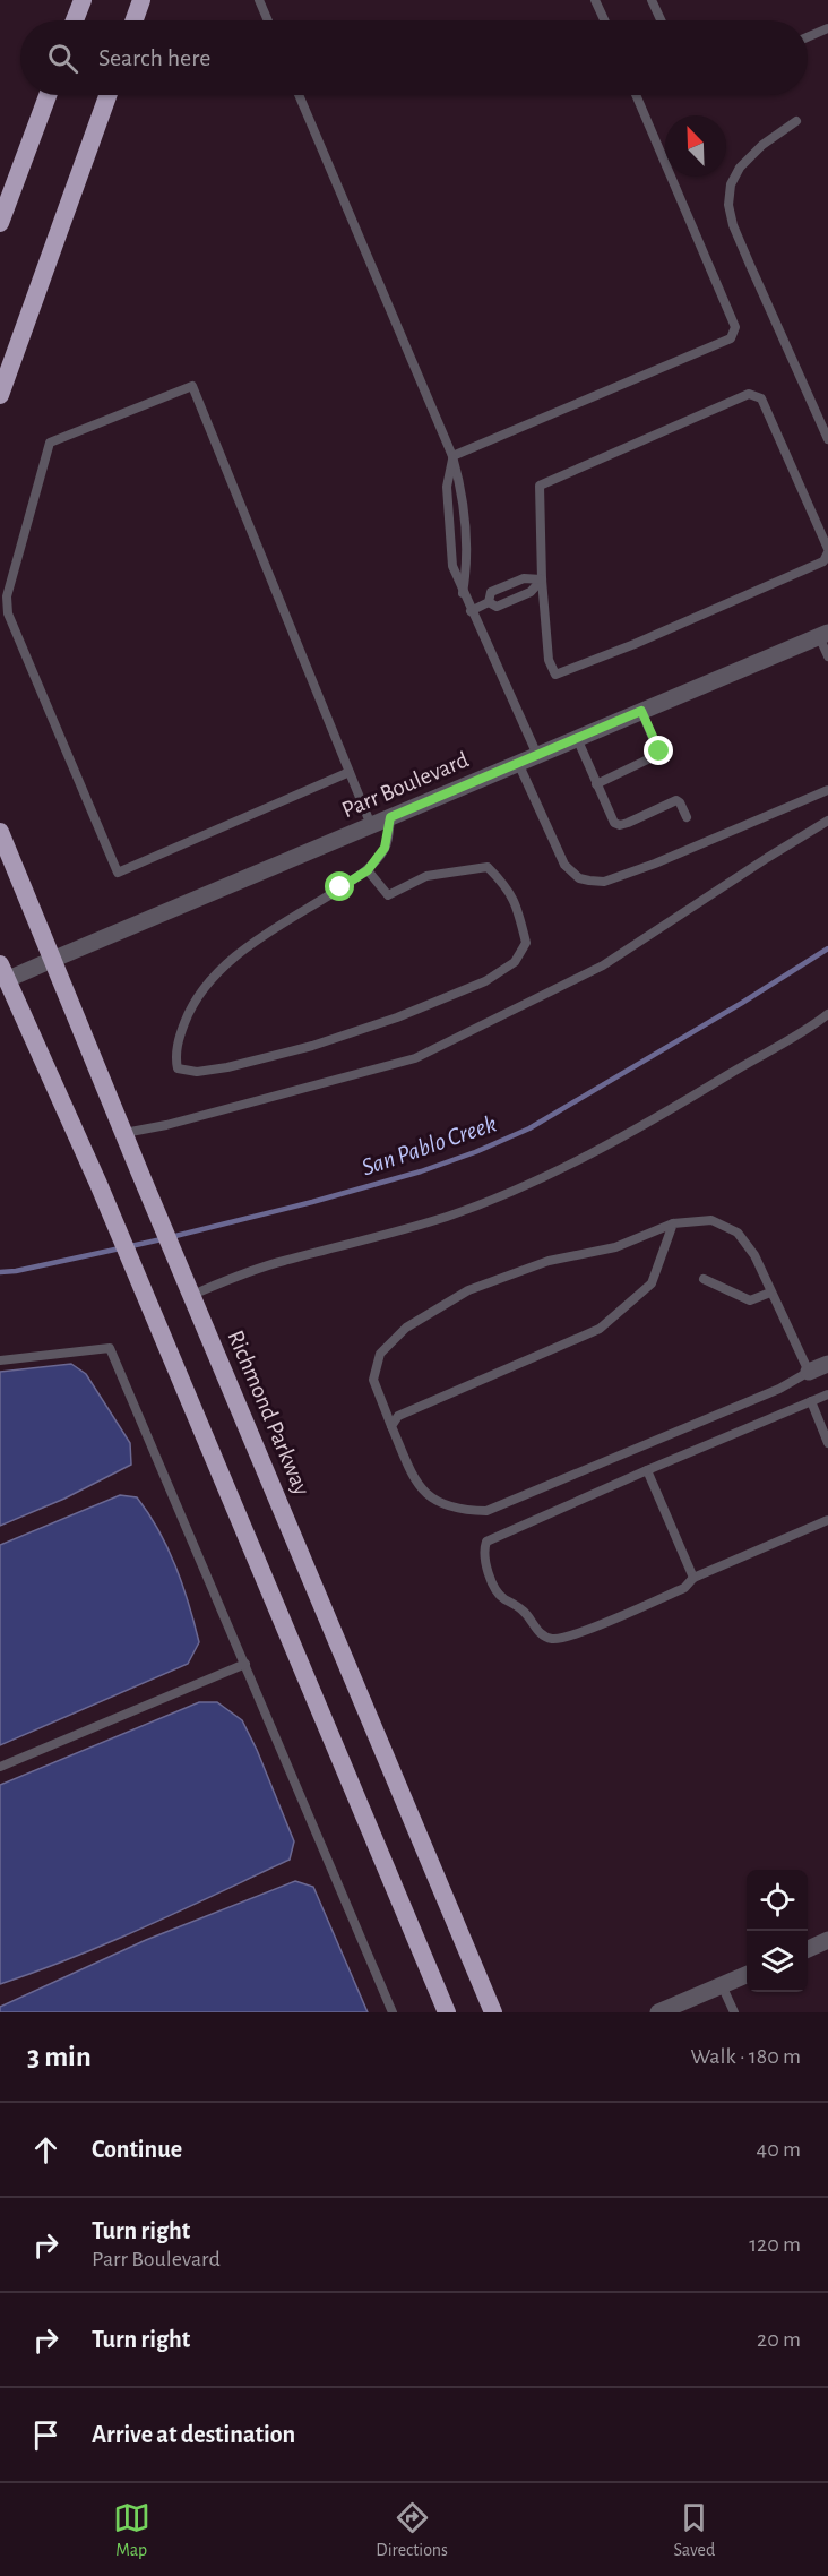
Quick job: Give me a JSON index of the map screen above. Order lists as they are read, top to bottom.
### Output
{
  "streets": {
    "highway": ["Richmond Parkway"],
    "street": ["Parr Boulevard"]
  },
  "crossings": [
    ["Parr Boulevard", "Richmond Parkway"]
  ],
  "water": ["San Pablo Creek"],
  "north": "top left",
  "page": {
    "search": "Search here",
    "heading": ["3 min", "Walk · 180 m"],
    "list": [
      ["Continue", "40 m"],
      ["Turn right", "Parr Boulevard", "120 m"],
      ["Turn right", "20 m"],
      "Arrive at destination"
    ],
    "nav": ["Map", "Directions", "Saved"]
  }
}
